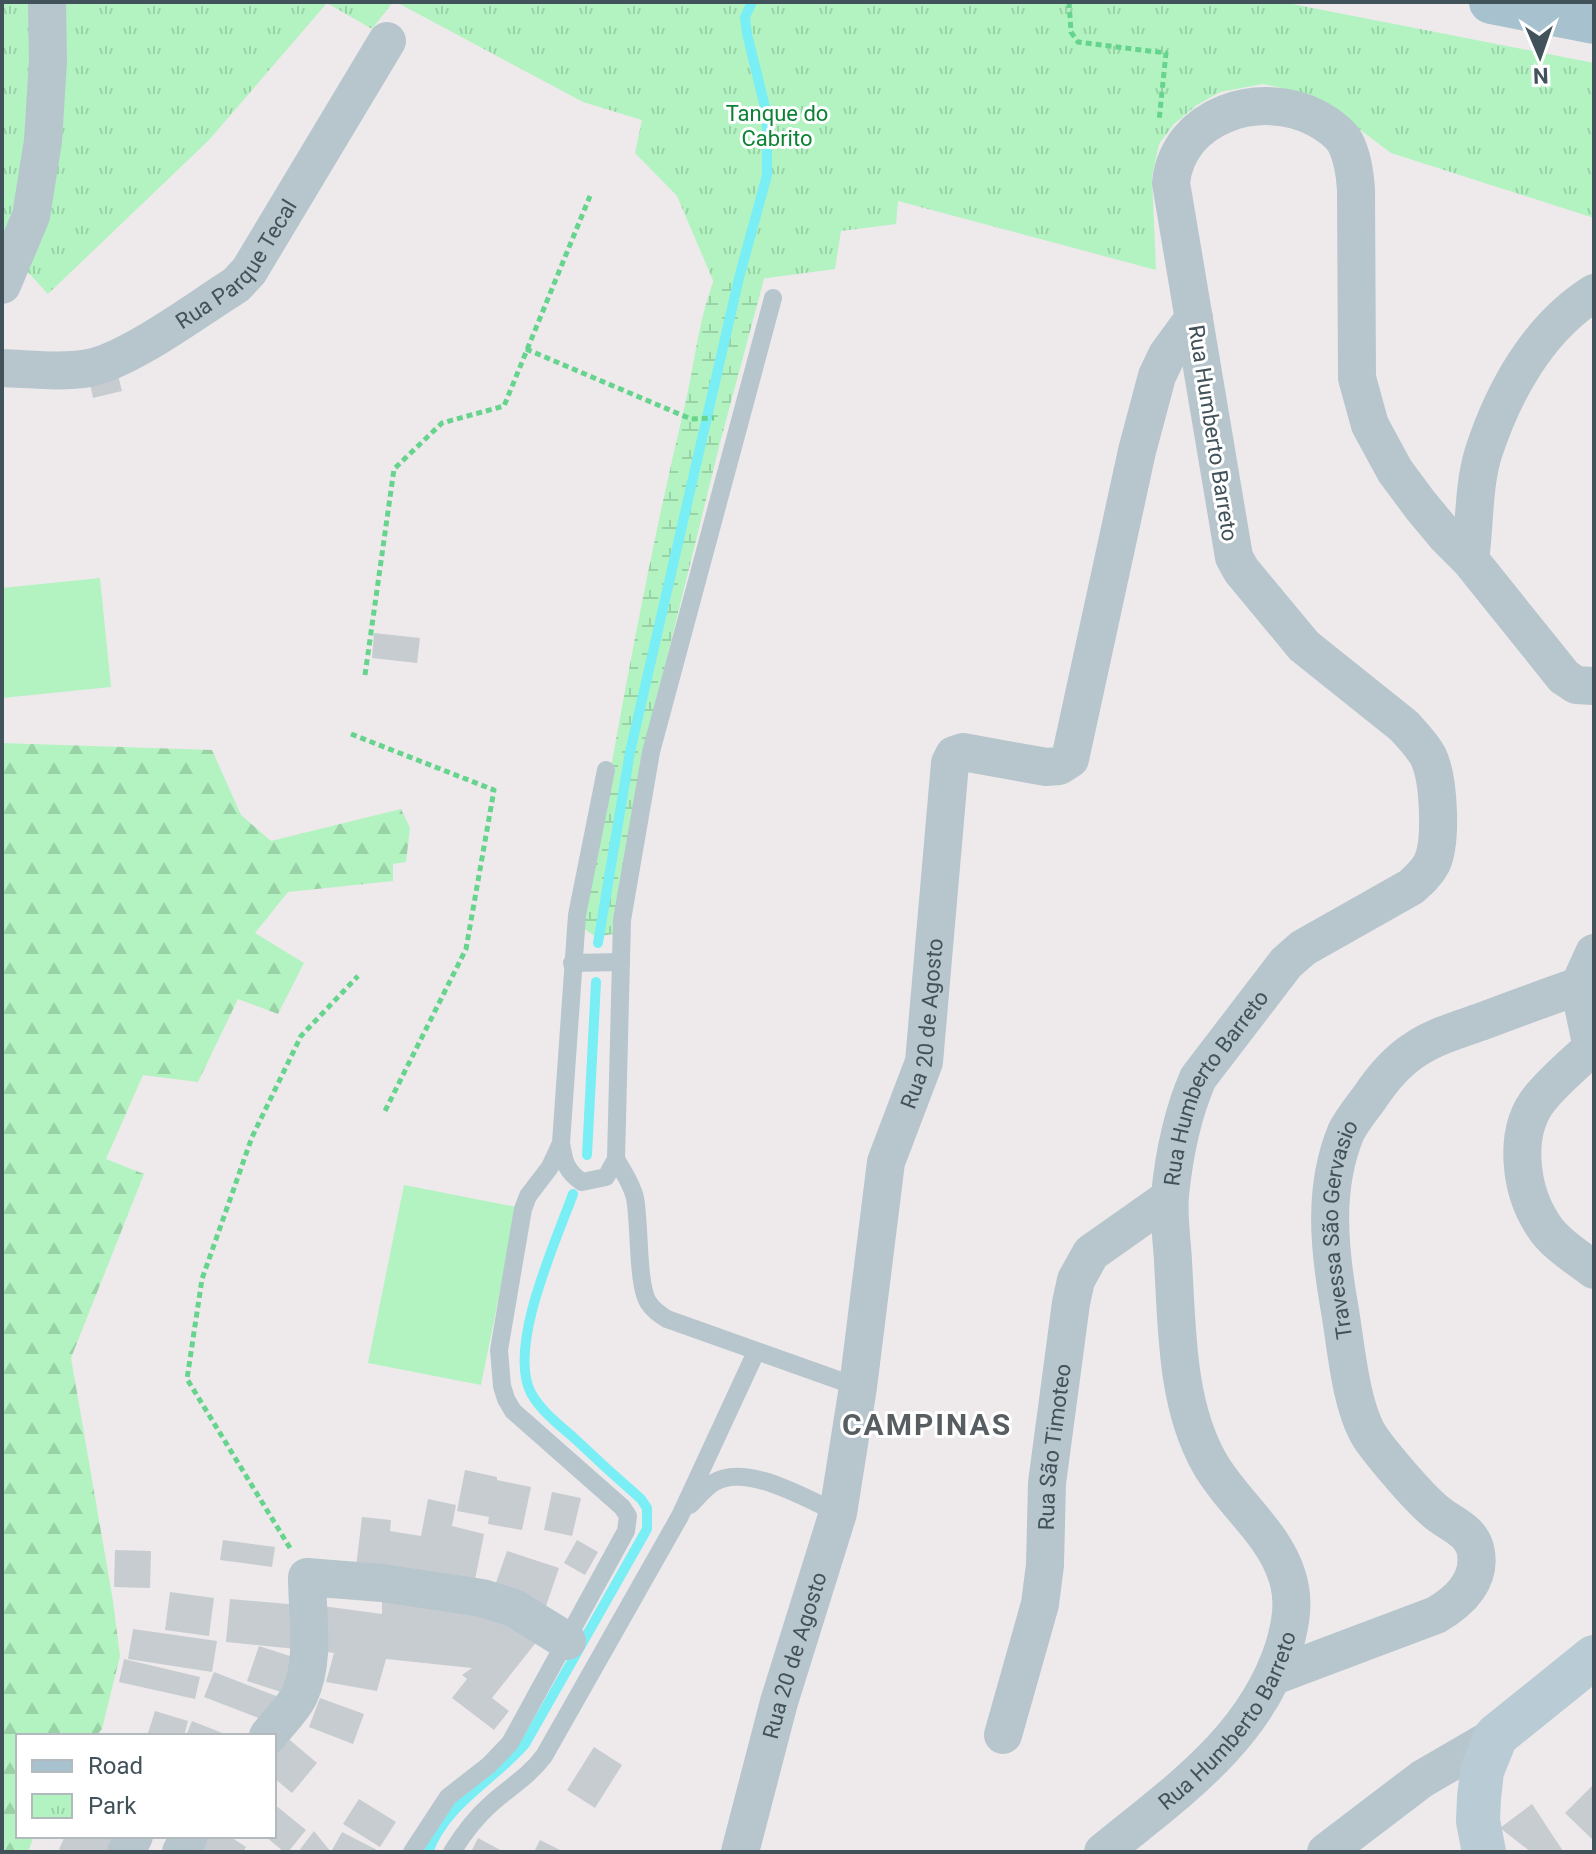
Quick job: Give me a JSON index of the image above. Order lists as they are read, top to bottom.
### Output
{
  "streets": {
    "street": [
      "Rua Parque Tecal",
      "Rua Humberto Barreto",
      "Rua 20 de Agosto",
      "Travessa São Gervasio",
      "Rua São Timoteo"
    ]
  },
  "crossings": [
    ["Rua Humberto Barreto", "Rua 20 de Agosto"],
    ["Rua Humberto Barreto", "Travessa São Gervasio"],
    ["Rua Humberto Barreto", "Rua São Timoteo"]
  ],
  "districts": ["CAMPINAS"],
  "parks": ["Tanque do Cabrito"],
  "legend": ["Road", "Park"],
  "north": "bottom"
}
